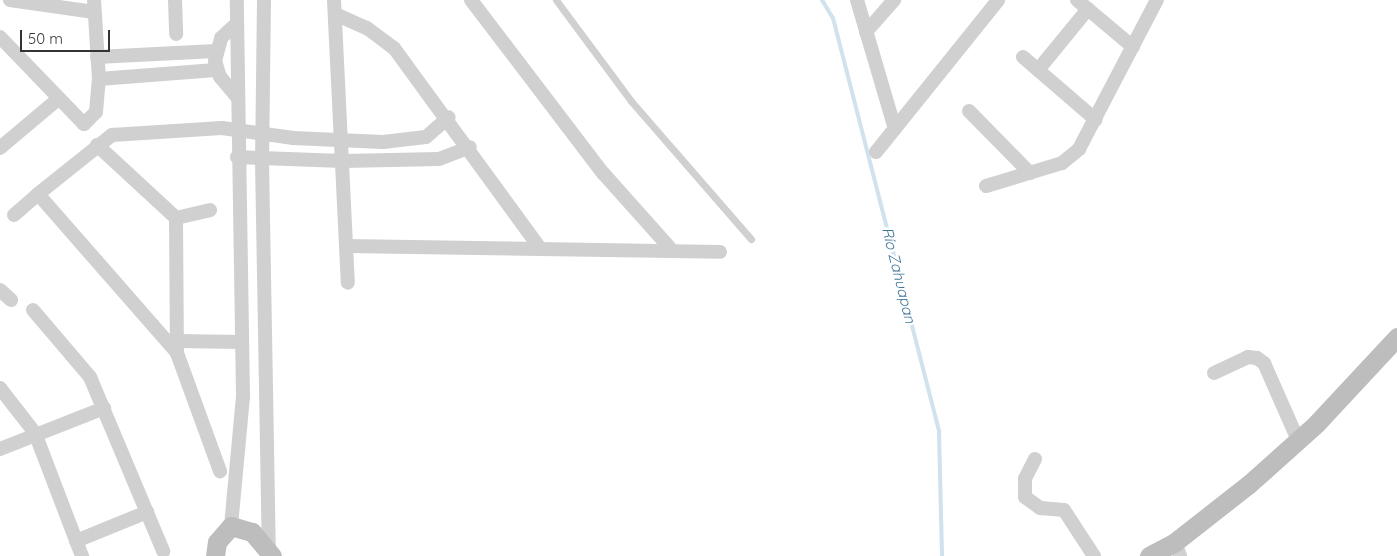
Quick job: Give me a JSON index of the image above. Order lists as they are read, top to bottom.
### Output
{
  "water": ["Río Zahuapan"],
  "scale_bar": "50 m"
}
